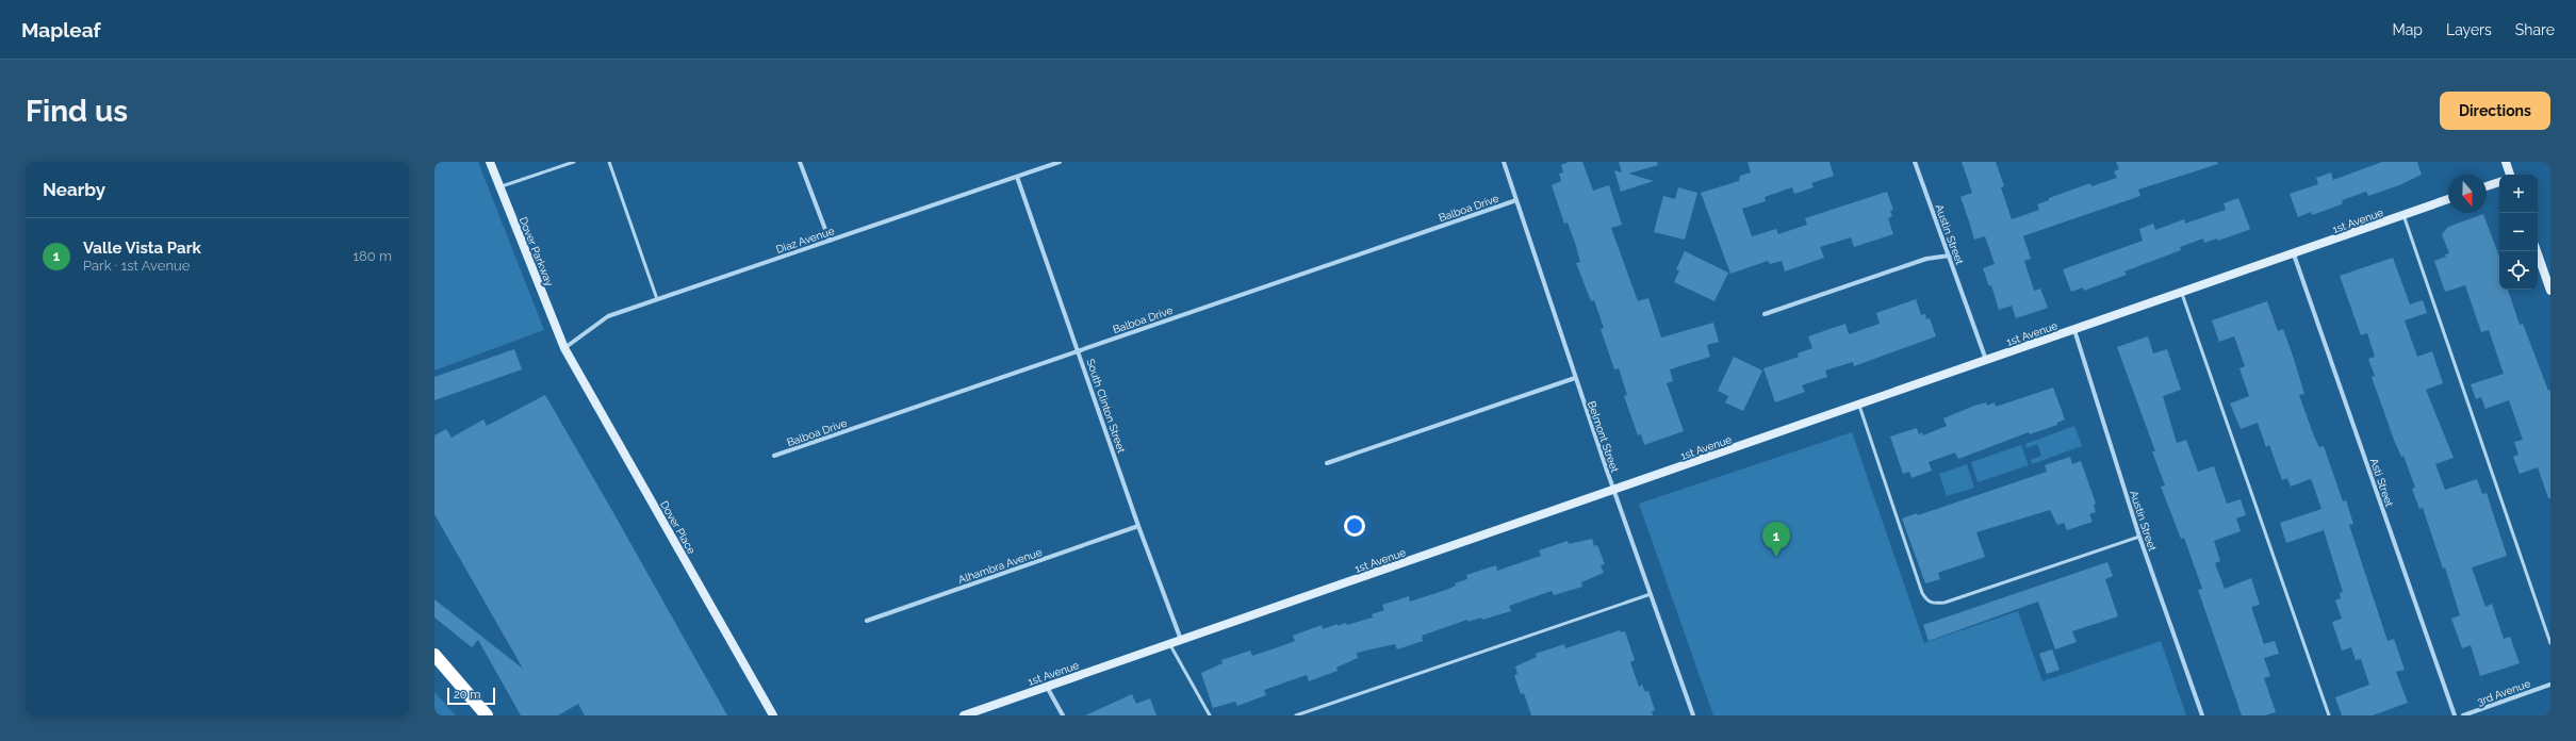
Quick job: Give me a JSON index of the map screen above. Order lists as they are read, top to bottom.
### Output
{
  "streets": {
    "street": [
      "Balboa Drive",
      "1st Avenue",
      "Austin Street",
      "Diaz Avenue",
      "Dover Parkway",
      "South Clinton Street",
      "Belmont Street",
      "Asti Street",
      "Dover Place",
      "Alhambra Avenue",
      "3rd Avenue"
    ]
  },
  "crossings": [
    ["Balboa Drive", "South Clinton Street"],
    ["Balboa Drive", "Belmont Street"],
    ["1st Avenue", "Austin Street"],
    ["1st Avenue", "South Clinton Street"],
    ["1st Avenue", "Belmont Street"],
    ["1st Avenue", "Asti Street"],
    ["Diaz Avenue", "Dover Parkway"],
    ["Diaz Avenue", "South Clinton Street"],
    ["Diaz Avenue", "Dover Place"],
    ["Dover Parkway", "Dover Place"],
    ["South Clinton Street", "Alhambra Avenue"]
  ],
  "scale_bar": "20 m",
  "north": "bottom",
  "page": {
    "header": "Mapleaf",
    "nav": ["Map", "Layers", "Share"],
    "buttons": "Directions",
    "title": "Find us",
    "heading": "Nearby",
    "map_buttons": ["+", "−"],
    "list": [
      {
        "mark": "1",
        "name": "Valle Vista Park",
        "note": "Park · 1st Avenue",
        "value": "180 m"
      }
    ],
    "pins": "1",
    "scale": "20 m"
  }
}
